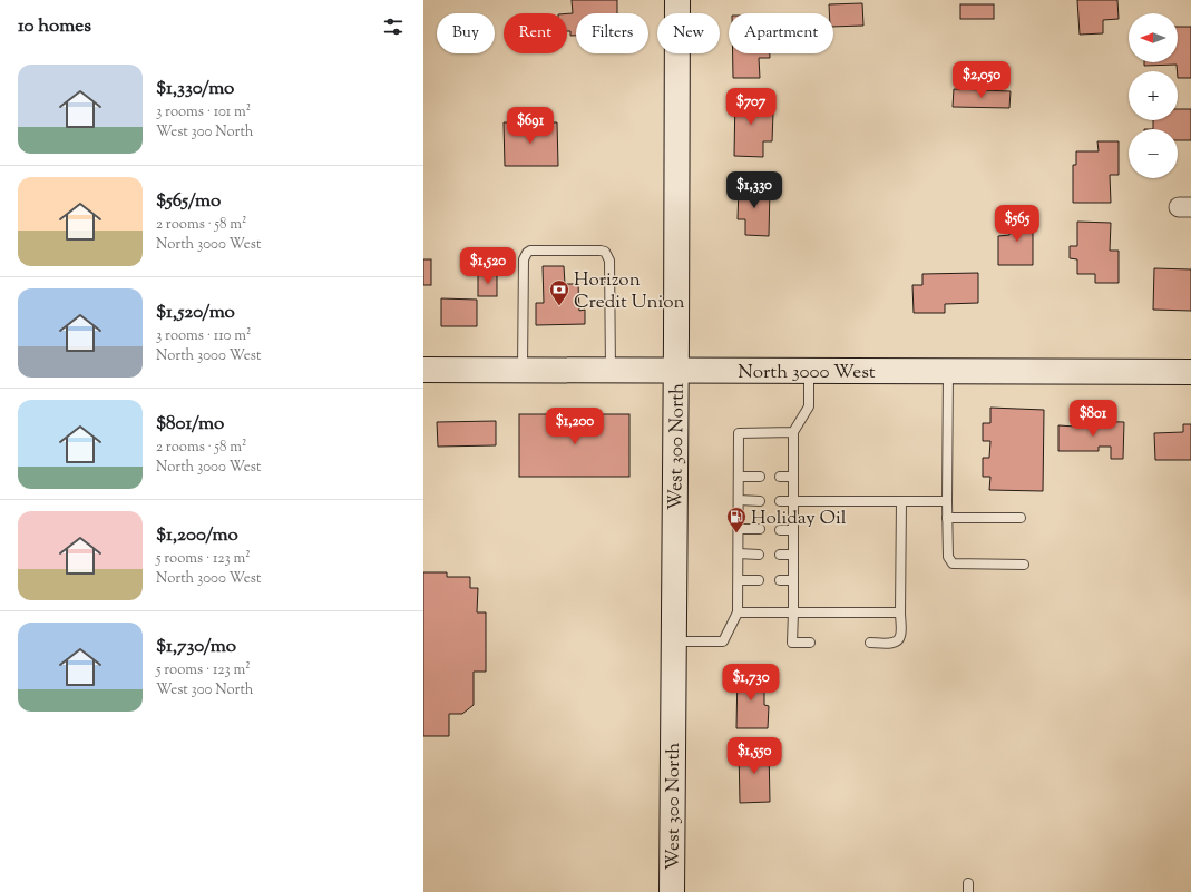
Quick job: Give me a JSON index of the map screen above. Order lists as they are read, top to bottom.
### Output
{
  "streets": {
    "main road": ["North 3000 West", "West 300 North"]
  },
  "crossings": [
    ["North 3000 West", "West 300 North"]
  ],
  "places": {
    "bank": ["Horizon Credit Union"],
    "fuel station": ["Holiday Oil"]
  },
  "north": "left",
  "page": {
    "heading": "10 homes",
    "map_buttons": ["+", "−"],
    "chip": [
      "Buy",
      "Rent",
      "Filters",
      "New",
      "Apartment"
    ],
    "list": [
      {
        "name": "$1,330/mo",
        "note": "3 rooms · 101 m² · West 300 North"
      },
      {
        "name": "$565/mo",
        "note": "2 rooms · 58 m² · North 3000 West"
      },
      {
        "name": "$1,520/mo",
        "note": "3 rooms · 110 m² · North 3000 West"
      },
      {
        "name": "$801/mo",
        "note": "2 rooms · 58 m² · North 3000 West"
      },
      {
        "name": "$1,200/mo",
        "note": "5 rooms · 123 m² · North 3000 West"
      },
      {
        "name": "$1,730/mo",
        "note": "5 rooms · 123 m² · West 300 North"
      }
    ],
    "price": [
      "$2,050",
      "$707",
      "$691",
      "$1,330",
      "$565",
      "$1,520",
      "$801",
      "$1,200",
      "$1,730",
      "$1,550"
    ]
  }
}
